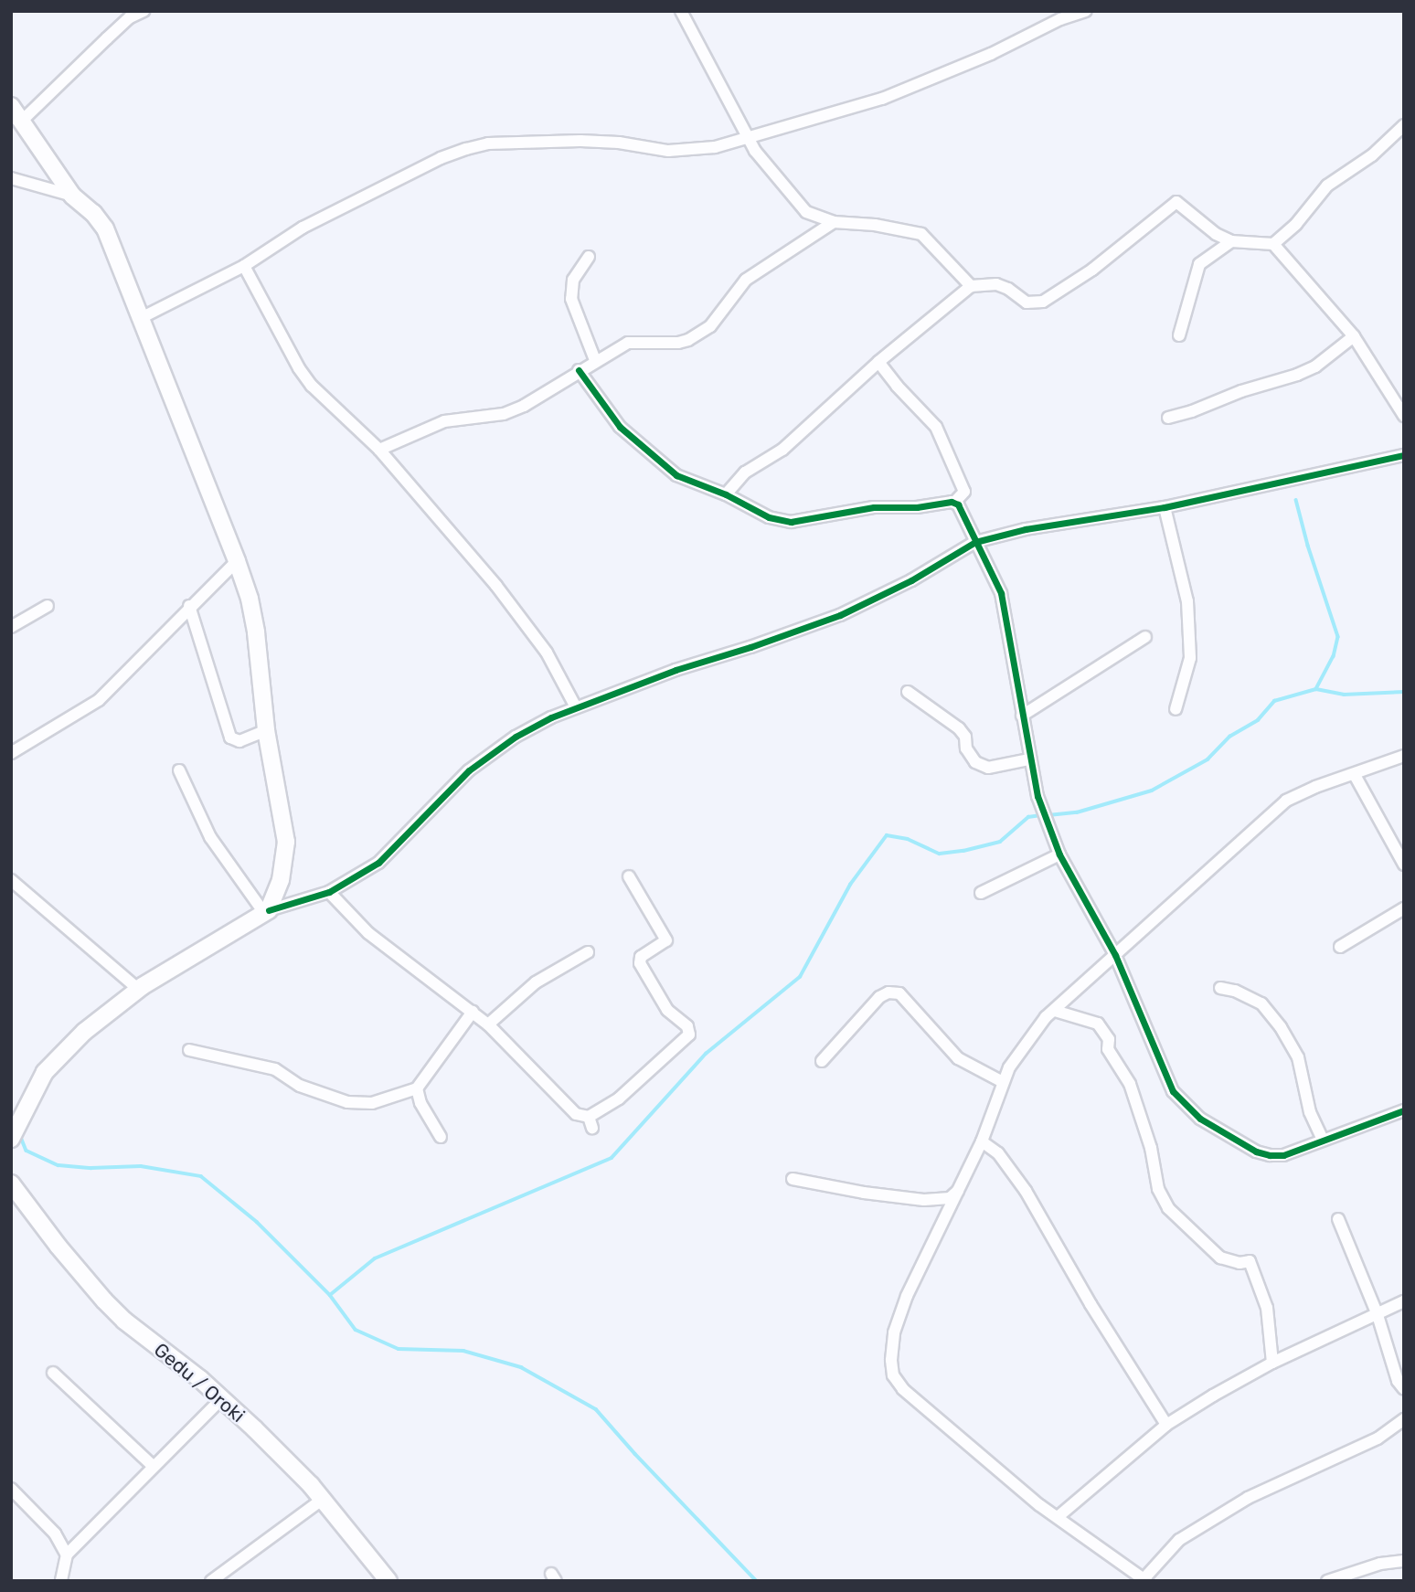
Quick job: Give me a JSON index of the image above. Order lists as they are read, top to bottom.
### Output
{
  "streets": {
    "main road": ["Gedu / Oroki"]
  }
}
